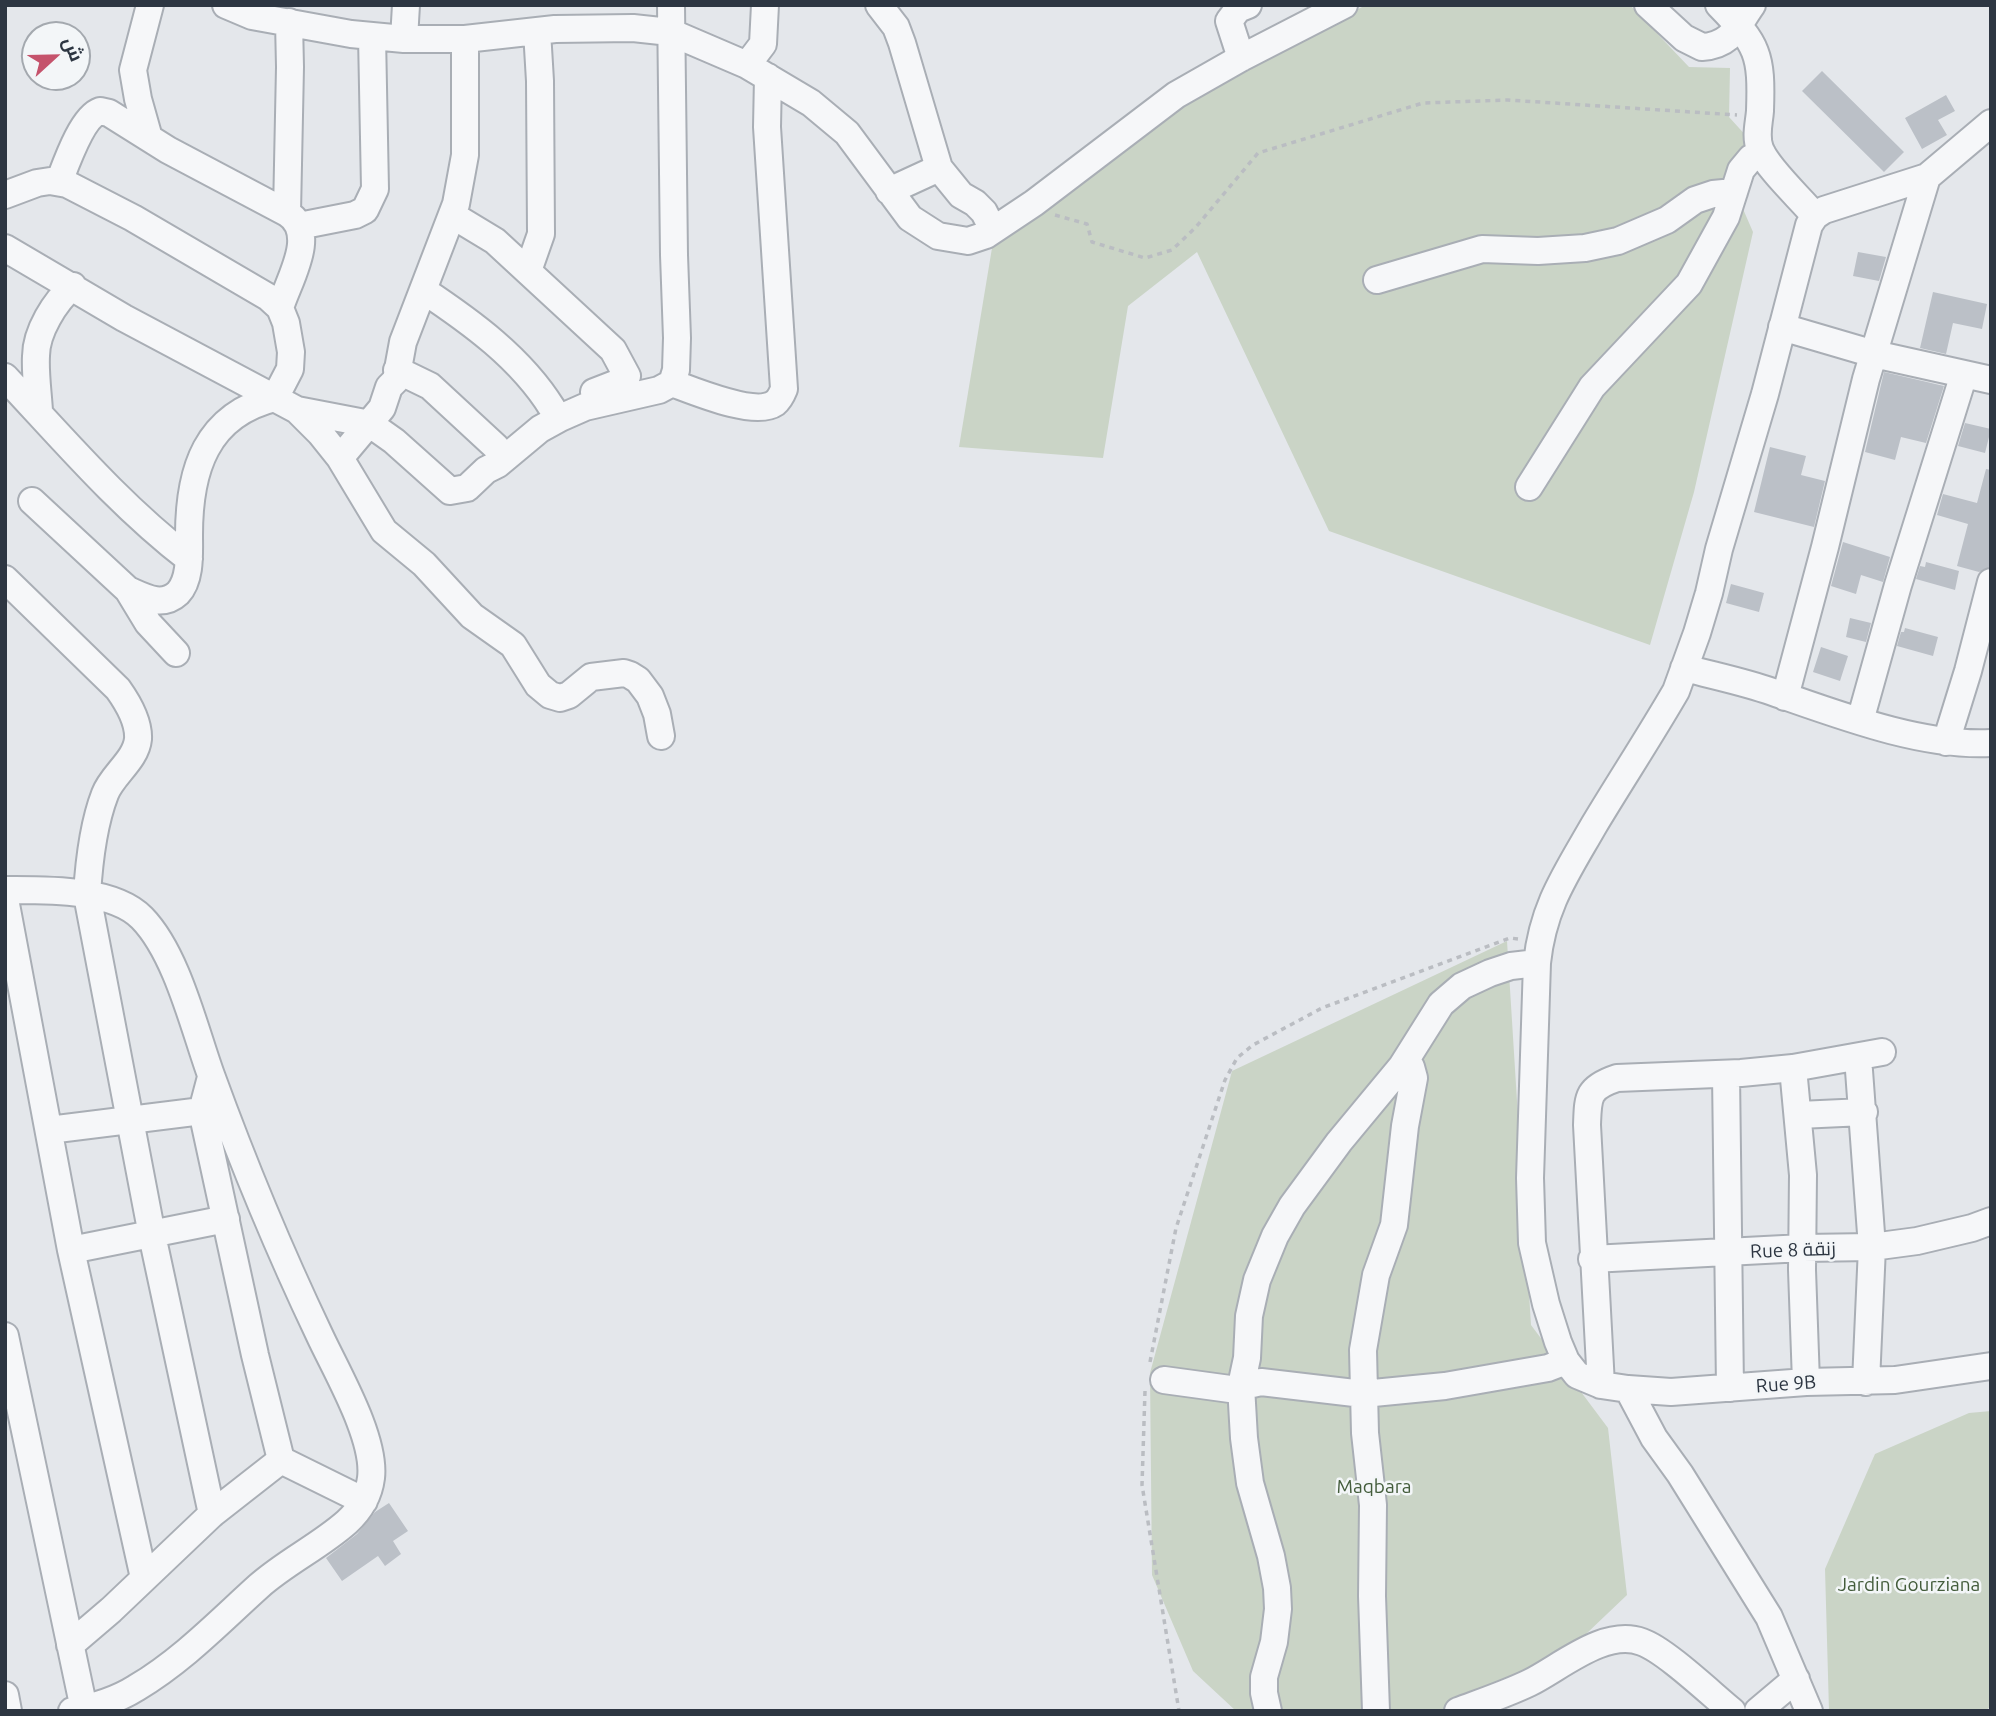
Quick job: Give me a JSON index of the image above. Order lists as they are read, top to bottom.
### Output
{
  "streets": {
    "street": ["Rue 8 زنقة", "Rue 9B"]
  },
  "parks": ["Maqbara", "Jardin Gourziana"],
  "north": "right"
}
